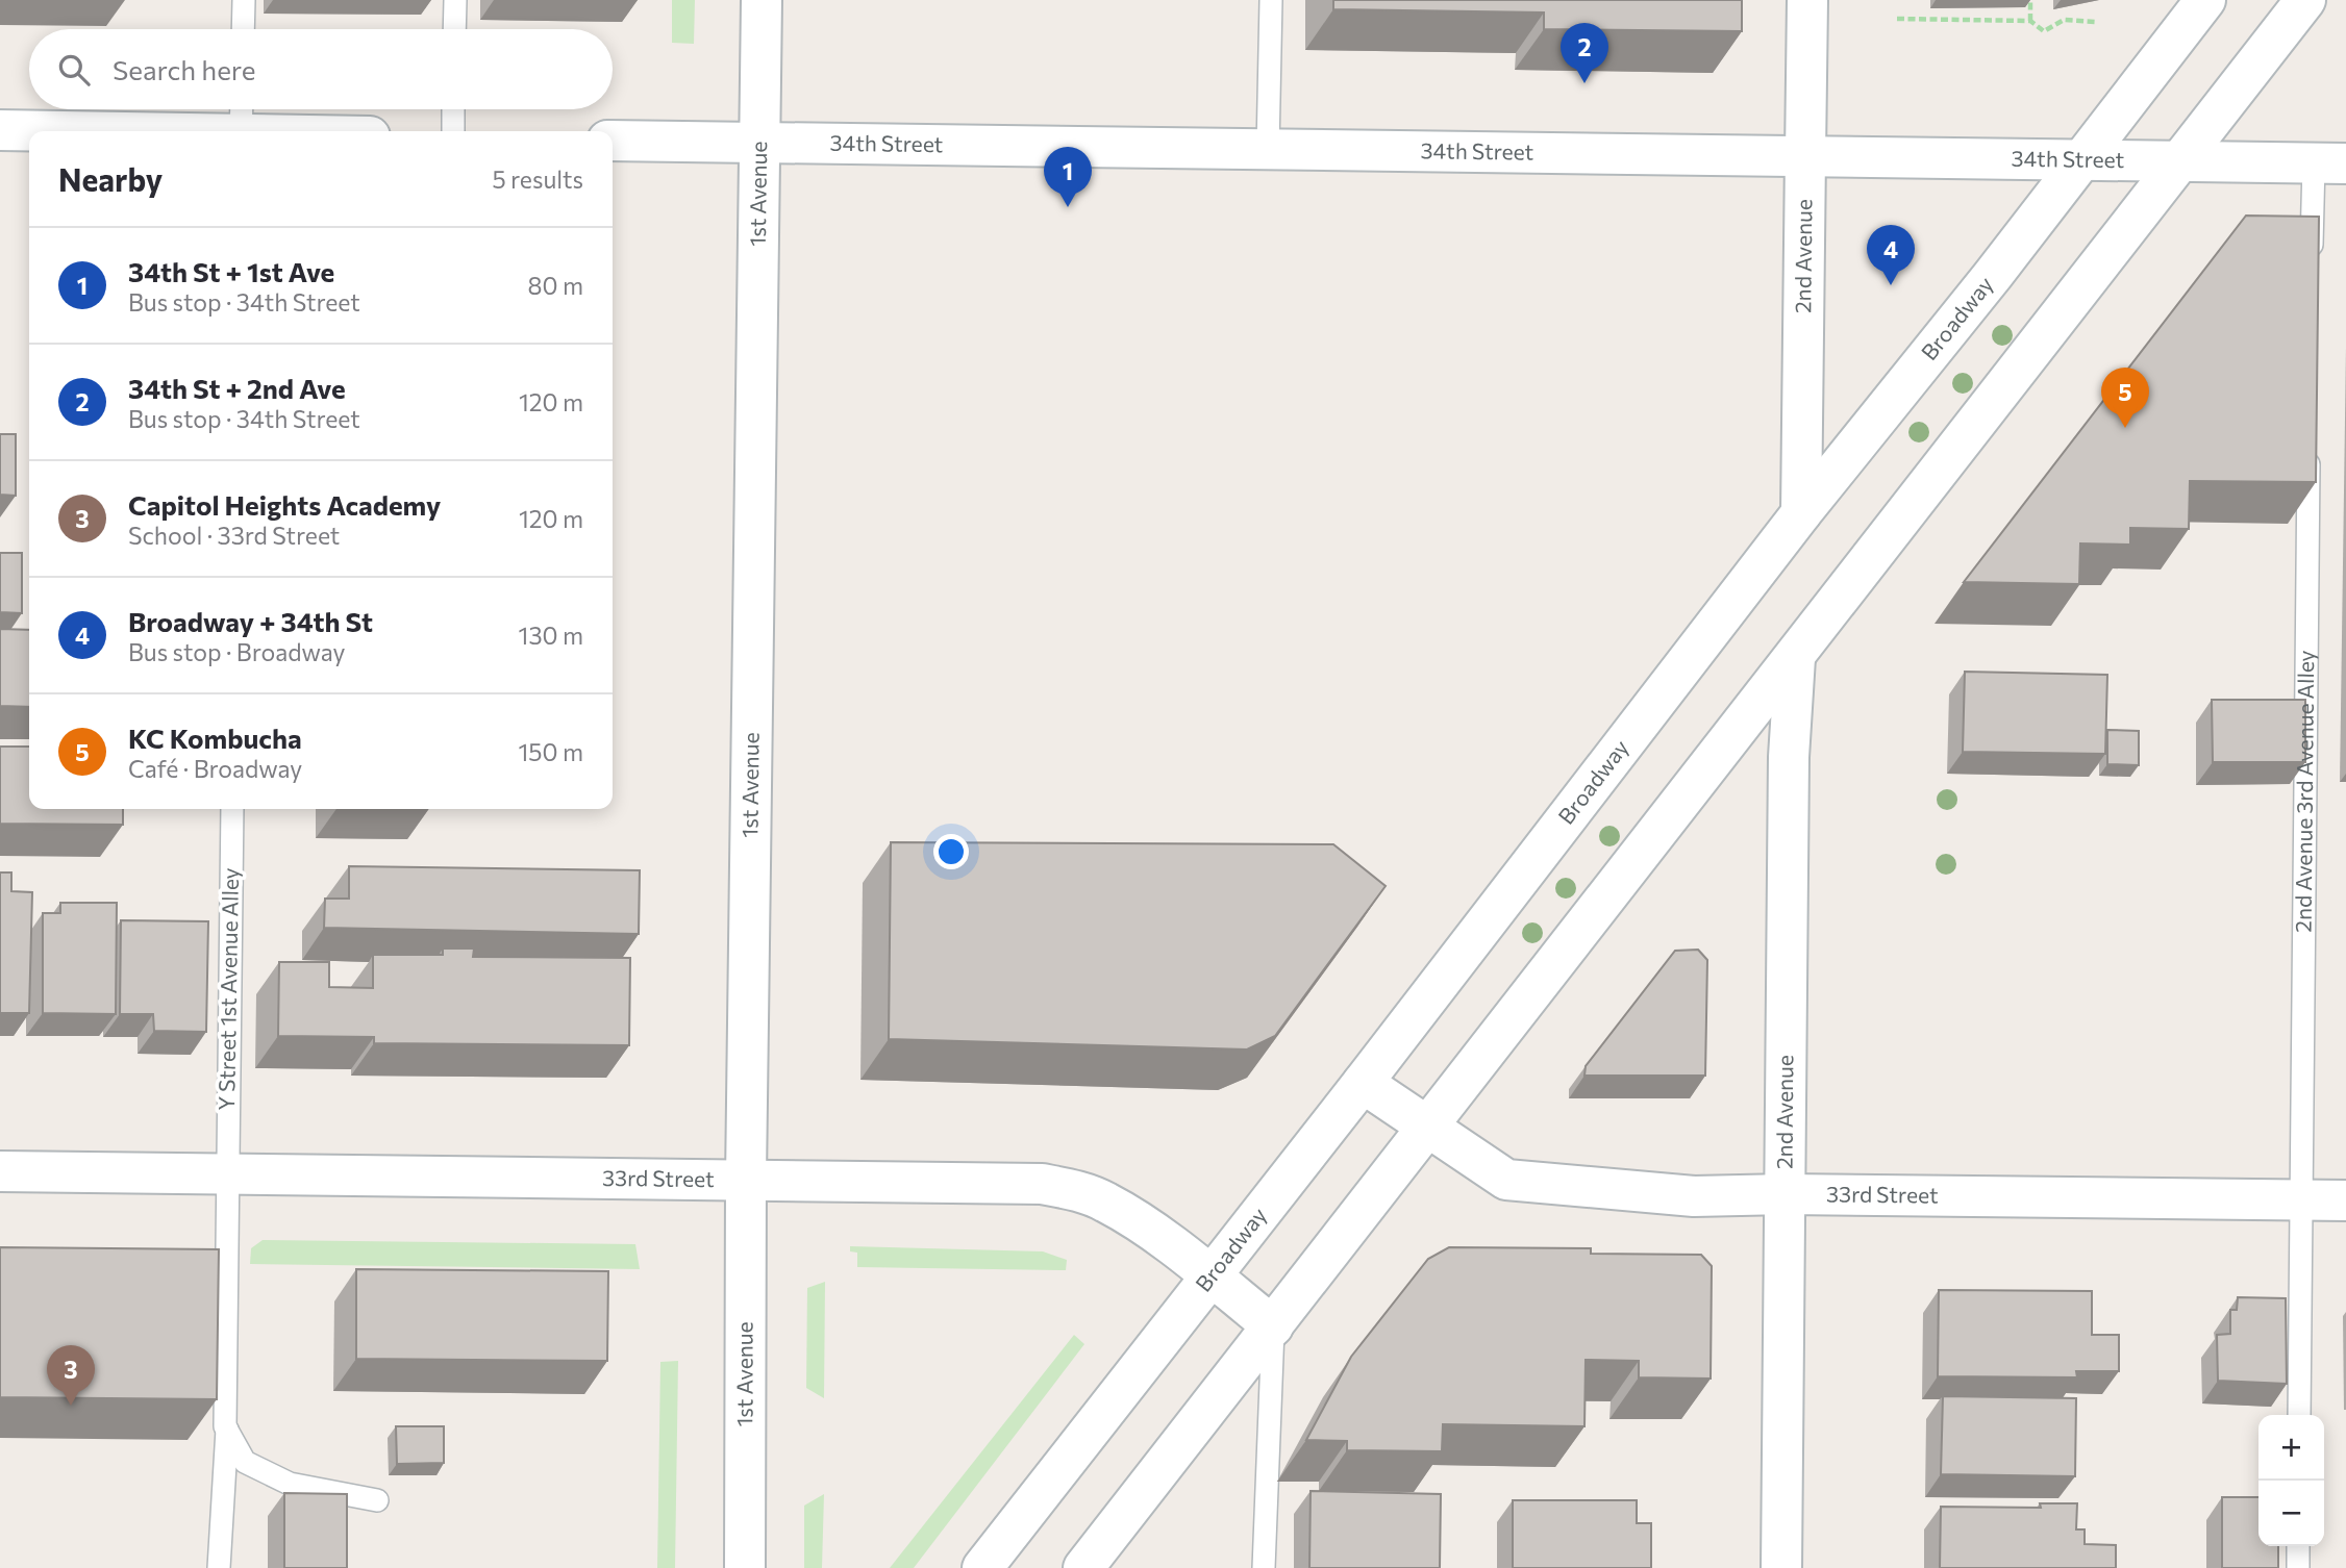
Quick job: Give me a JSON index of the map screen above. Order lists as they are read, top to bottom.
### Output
{
  "streets": {
    "street": [
      "34th Street",
      "1st Avenue",
      "2nd Avenue",
      "Broadway",
      "33rd Street"
    ],
    "lane": ["2nd Avenue 3rd Avenue Alley", "Y Street 1st Avenue Alley"]
  },
  "crossings": [
    ["34th Street", "1st Avenue"],
    ["34th Street", "2nd Avenue"],
    ["34th Street", "Broadway"],
    ["1st Avenue", "33rd Street"],
    ["2nd Avenue", "Broadway"],
    ["2nd Avenue", "33rd Street"],
    ["Broadway", "33rd Street"],
    ["2nd Avenue 3rd Avenue Alley", "33rd Street"],
    ["Y Street 1st Avenue Alley", "33rd Street"]
  ],
  "page": {
    "pins": [
      "2",
      "1",
      "4",
      "5",
      "3"
    ],
    "search": "Search here",
    "heading": ["Nearby", "5 results"],
    "list": [
      {
        "mark": "1",
        "name": "34th St + 1st Ave",
        "note": "Bus stop · 34th Street",
        "value": "80 m"
      },
      {
        "mark": "2",
        "name": "34th St + 2nd Ave",
        "note": "Bus stop · 34th Street",
        "value": "120 m"
      },
      {
        "mark": "3",
        "name": "Capitol Heights Academy",
        "note": "School · 33rd Street",
        "value": "120 m"
      },
      {
        "mark": "4",
        "name": "Broadway + 34th St",
        "note": "Bus stop · Broadway",
        "value": "130 m"
      },
      {
        "mark": "5",
        "name": "KC Kombucha",
        "note": "Café · Broadway",
        "value": "150 m"
      }
    ],
    "map_buttons": ["+", "−"]
  }
}
